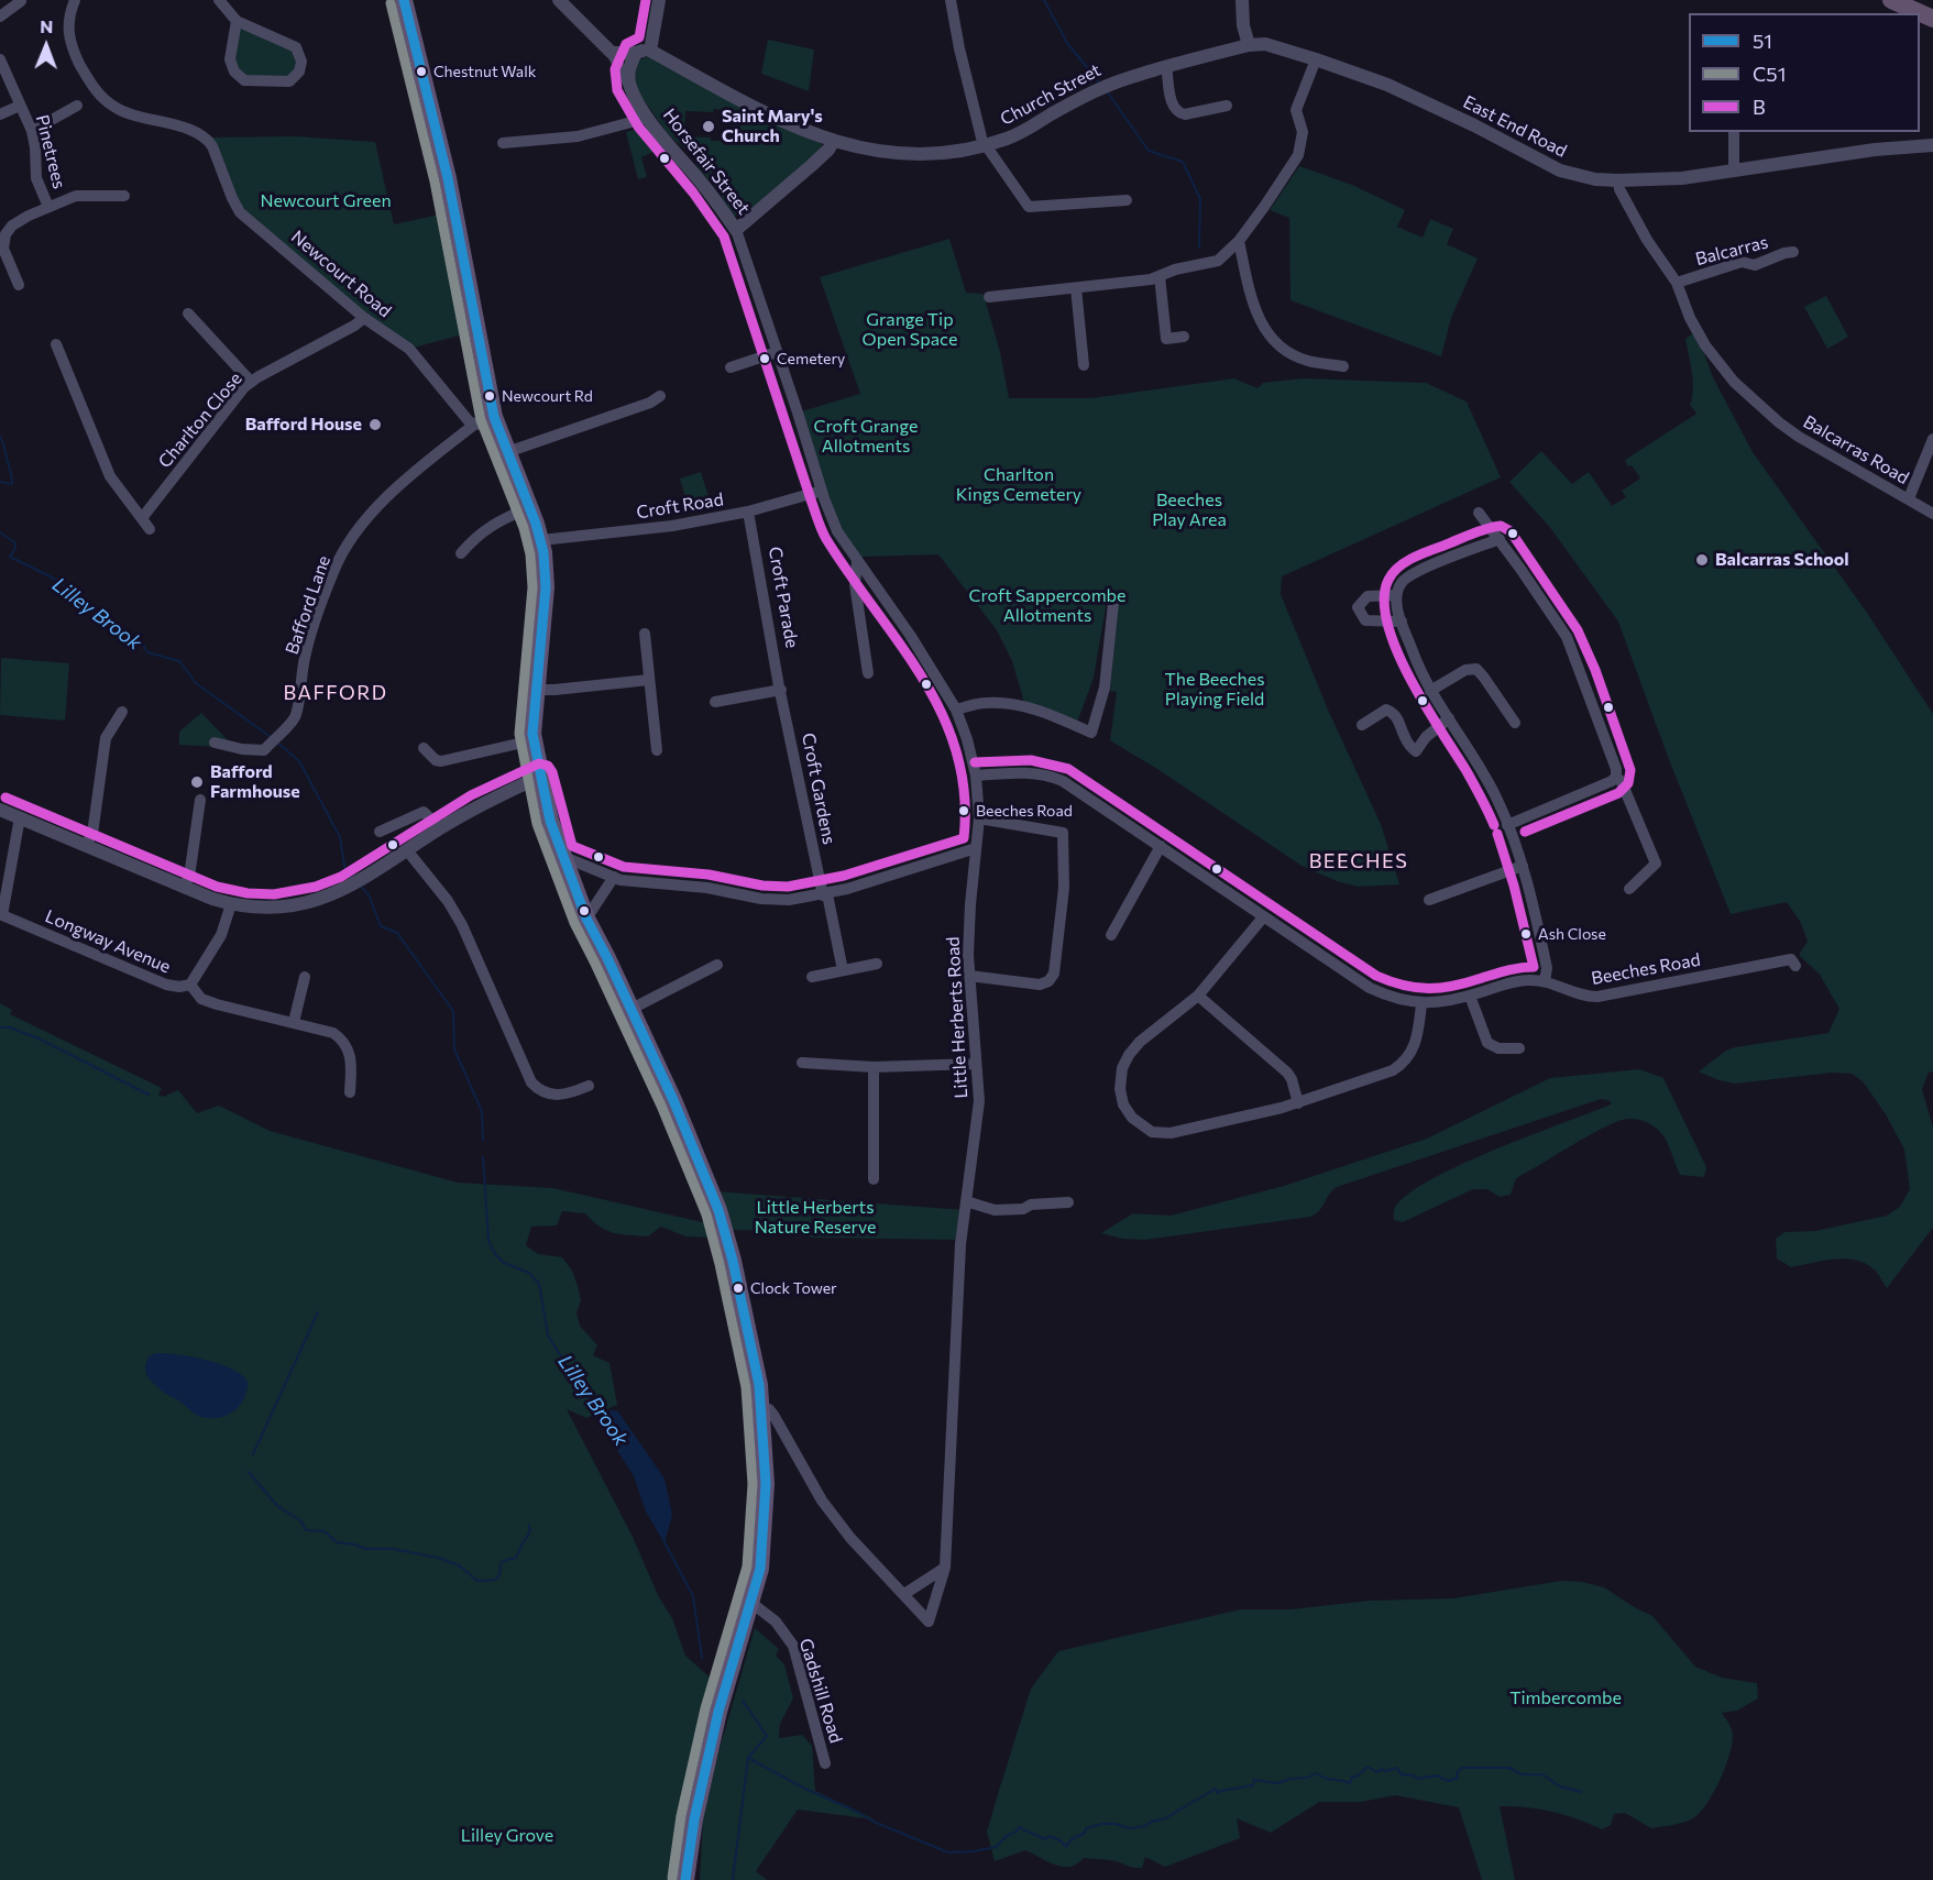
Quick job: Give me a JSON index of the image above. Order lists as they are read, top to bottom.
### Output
{
  "streets": {
    "street": [
      "Church Street",
      "East End Road",
      "Pinetrees",
      "Horsefair Street",
      "Balcarras",
      "Newcourt Road",
      "Charlton Close",
      "Balcarras Road",
      "Croft Road",
      "Bafford Lane",
      "Croft Gardens",
      "Longway Avenue",
      "Beeches Road",
      "Little Herberts Road",
      "Gadshill Road"
    ]
  },
  "crossings": [
    ["Church Street", "East End Road"],
    ["East End Road", "Balcarras Road"],
    ["Horsefair Street", "Croft Road"],
    ["Horsefair Street", "Little Herberts Road"],
    ["Balcarras", "Balcarras Road"],
    ["Newcourt Road", "Charlton Close"],
    ["Newcourt Road", "Bafford Lane"],
    ["Croft Road", "Croft Gardens"],
    ["Beeches Road", "Little Herberts Road"]
  ],
  "districts": ["BAFFORD", "BEECHES"],
  "water": ["Lilley Brook"],
  "parks": [
    "Newcourt Green",
    "Grange Tip Open Space",
    "Croft Grange Allotments",
    "Charlton Kings Cemetery",
    "Beeches Play Area",
    "Croft Sappercombe Allotments",
    "The Beeches Playing Field",
    "Little Herberts Nature Reserve",
    "Timbercombe",
    "Lilley Grove"
  ],
  "places": [
    "Chestnut Walk",
    "Saint Mary's Church",
    "Cemetery",
    "Newcourt Rd",
    "Bafford House",
    "Balcarras School",
    "Bafford Farmhouse",
    "Beeches Road",
    "Ash Close",
    "Clock Tower"
  ],
  "lines": ["transit line 51", "transit line B", "transit line C51"],
  "legend": ["51", "C51", "B"],
  "north": "top"
}
